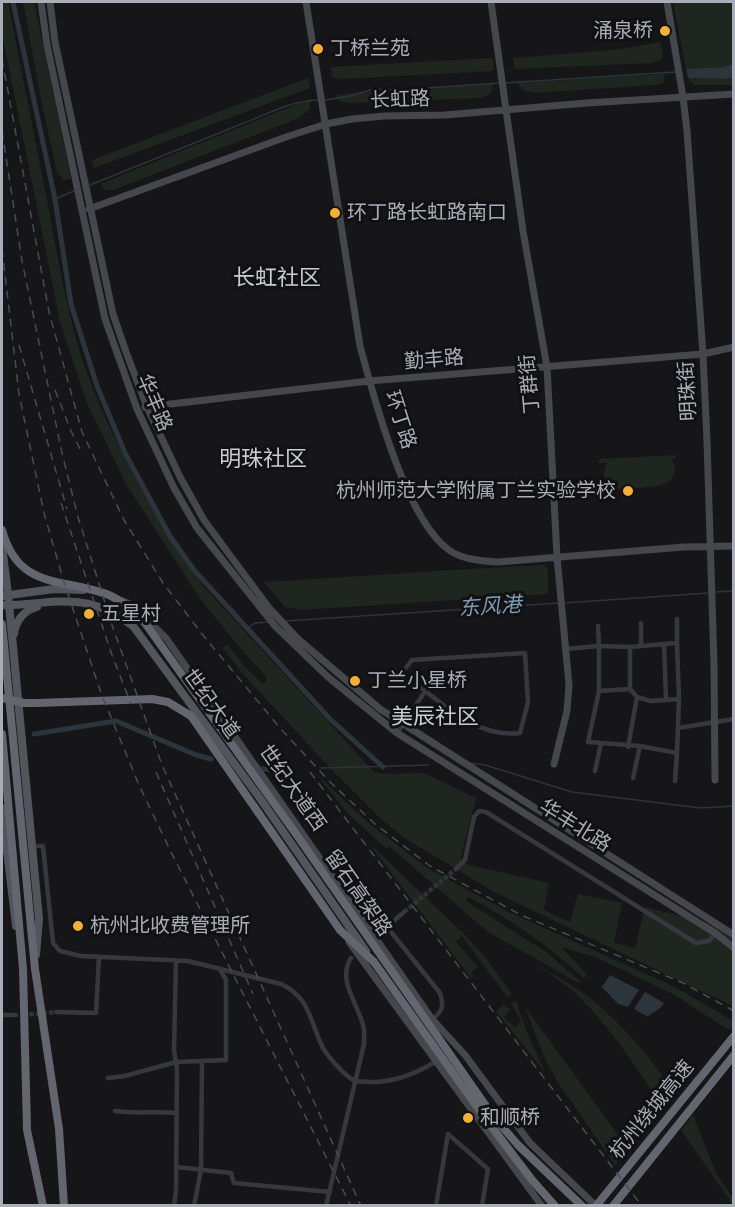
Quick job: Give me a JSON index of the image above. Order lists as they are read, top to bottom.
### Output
{
  "streets": {
    "highway": ["留石高架路", "杭州绕城高速"],
    "main road": [
      "长虹路",
      "勤丰路",
      "丁群街",
      "明珠街",
      "华丰路",
      "环丁路",
      "世纪大道",
      "世纪大道西",
      "华丰北路"
    ]
  },
  "crossings": [
    ["长虹路", "丁群街"],
    ["长虹路", "明珠街"],
    ["长虹路", "华丰路"],
    ["长虹路", "环丁路"],
    ["勤丰路", "丁群街"],
    ["勤丰路", "明珠街"],
    ["勤丰路", "华丰路"],
    ["勤丰路", "环丁路"],
    ["丁群街", "环丁路"],
    ["明珠街", "环丁路"],
    ["华丰路", "华丰北路"],
    ["世纪大道", "留石高架路"],
    ["世纪大道西", "留石高架路"],
    ["世纪大道西", "杭州绕城高速"]
  ],
  "districts": ["长虹社区", "明珠社区", "美辰社区"],
  "water": ["东风港"],
  "places": [
    "涌泉桥",
    "丁桥兰苑",
    "环丁路长虹路南口",
    "杭州师范大学附属丁兰实验学校",
    "五星村",
    "丁兰小星桥",
    "杭州北收费管理所",
    "和顺桥"
  ]
}
